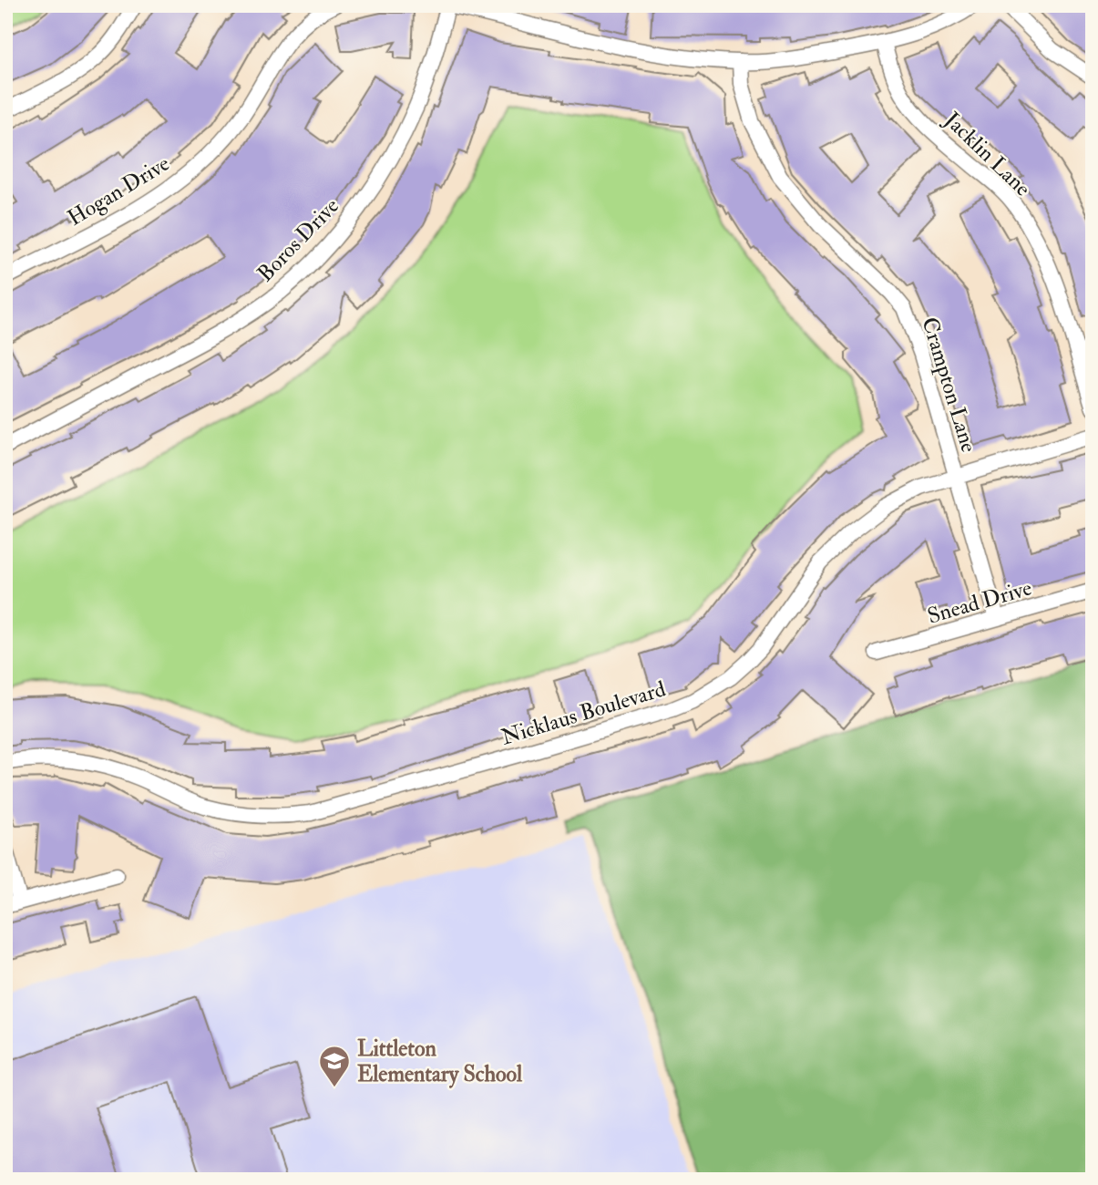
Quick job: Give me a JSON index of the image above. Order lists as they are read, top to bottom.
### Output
{
  "streets": {
    "street": [
      "Jacklin Lane",
      "Hogan Drive",
      "Boros Drive",
      "Crampton Lane",
      "Snead Drive",
      "Nicklaus Boulevard"
    ]
  },
  "crossings": [
    ["Crampton Lane", "Snead Drive"],
    ["Crampton Lane", "Nicklaus Boulevard"]
  ],
  "places": {
    "school or university": ["Littleton Elementary School"]
  }
}
